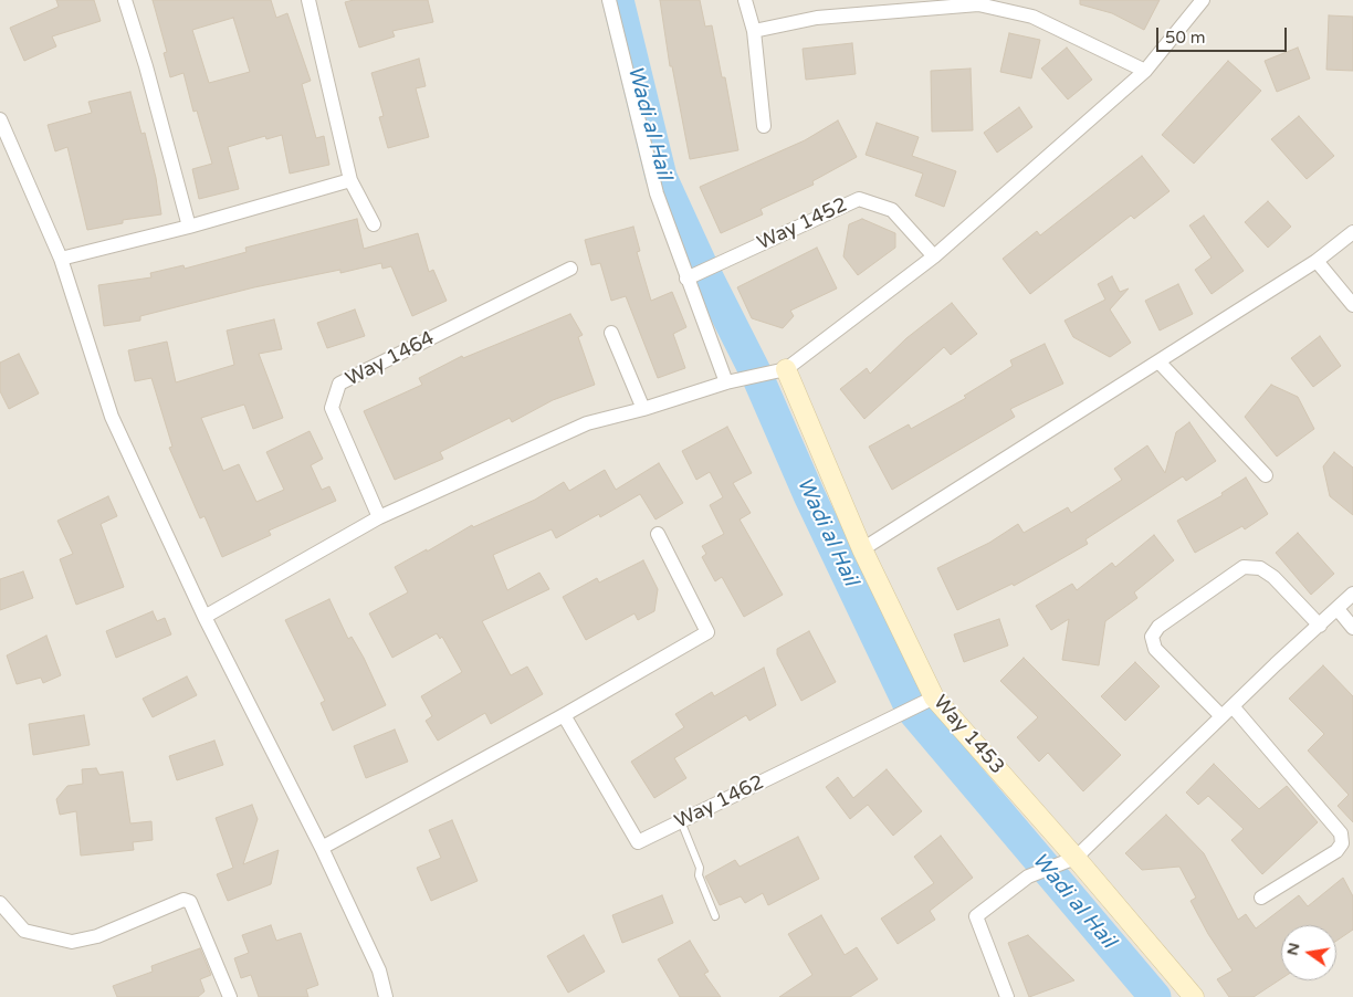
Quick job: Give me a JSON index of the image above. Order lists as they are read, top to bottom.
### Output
{
  "streets": {
    "street": [
      "Way 1452",
      "Way 1464",
      "Way 1453",
      "Way 1462"
    ]
  },
  "crossings": [
    ["Way 1453", "Way 1462"]
  ],
  "water": ["Wadi al Hail"],
  "scale_bar": "50 m",
  "north": "left"
}
